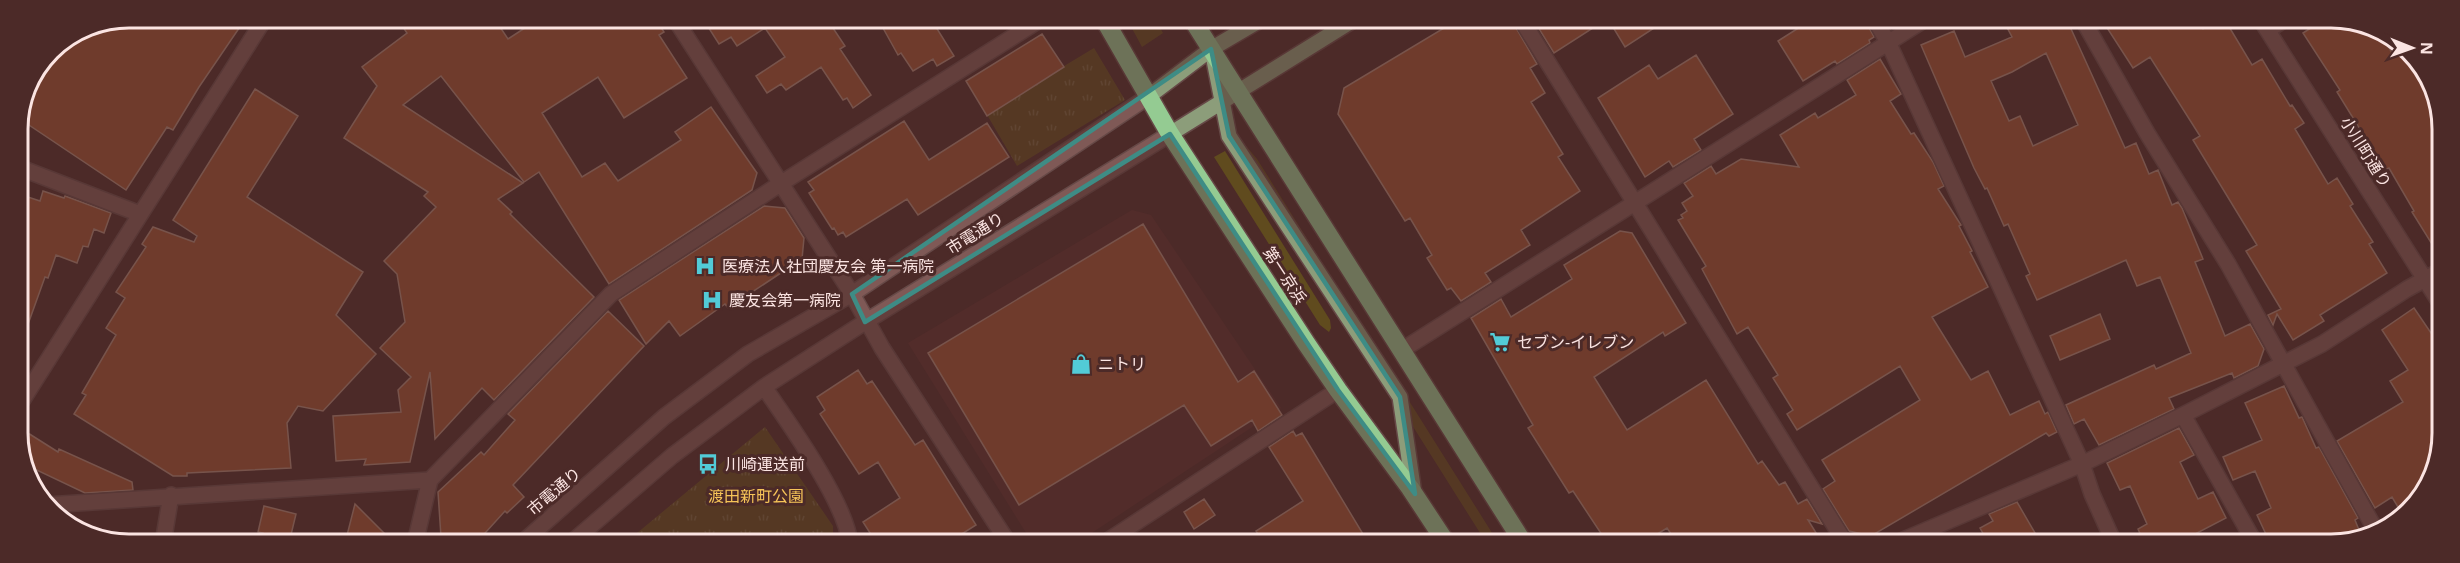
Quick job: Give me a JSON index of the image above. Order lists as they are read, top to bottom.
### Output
{
  "streets": {
    "highway": ["第一京浜"],
    "main road": ["市電通り"],
    "street": ["小川町通り"]
  },
  "crossings": [
    ["市電通り", "第一京浜"]
  ],
  "parks": ["渡田新町公園"],
  "places": {
    "hospital": ["医療法人社団慶友会 第一病院", "慶友会第一病院"],
    "supermarket": ["セブン-イレブン"],
    "shop": ["ニトリ"],
    "bus stop": ["川崎運送前"]
  },
  "north": "right"
}
